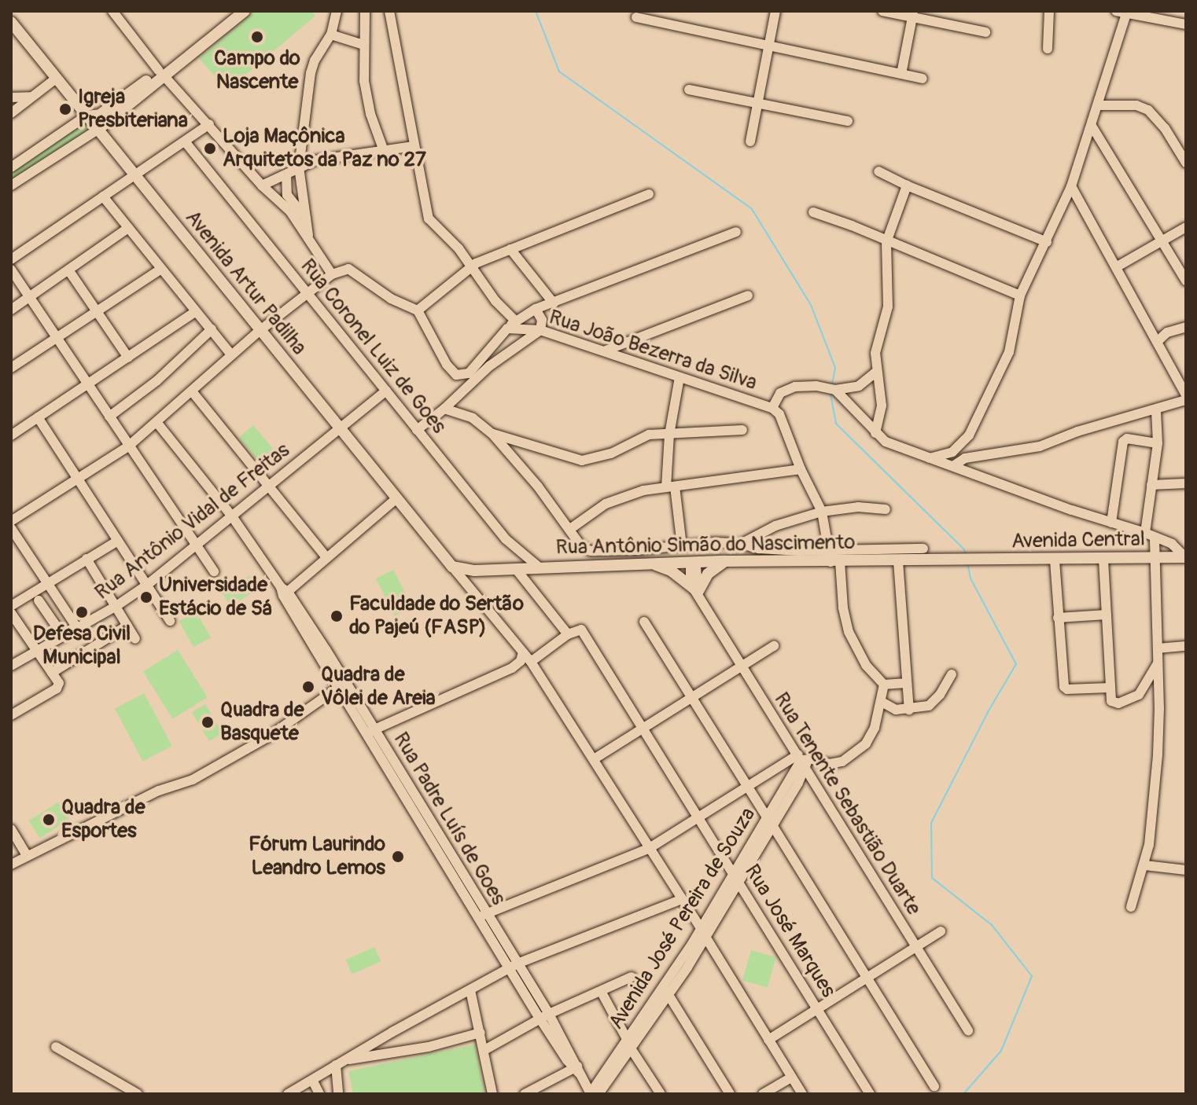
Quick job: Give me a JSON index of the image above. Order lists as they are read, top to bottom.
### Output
{
  "streets": {
    "main road": ["Avenida Artur Padilha", "Avenida Central", "Rua Antônio Simão do Nascimento"],
    "street": [
      "Rua Coronel Luiz de Goes",
      "Rua João Bezerra da Silva",
      "Rua Antônio Vidal de Freitas",
      "Rua Tenente Sebastião Duarte",
      "Rua Padre Luís de Goes",
      "Avenida José Pereira de Souza",
      "Rua José Marques"
    ]
  },
  "crossings": [
    ["Avenida Artur Padilha", "Rua Antônio Vidal de Freitas"],
    ["Avenida Artur Padilha", "Rua Antônio Simão do Nascimento"],
    ["Rua Coronel Luiz de Goes", "Rua Antônio Vidal de Freitas"],
    ["Rua Coronel Luiz de Goes", "Rua Antônio Simão do Nascimento"],
    ["Rua Antônio Vidal de Freitas", "Rua Padre Luís de Goes"],
    ["Avenida Central", "Rua Antônio Simão do Nascimento"],
    ["Rua Antônio Simão do Nascimento", "Rua Tenente Sebastião Duarte"],
    ["Rua Tenente Sebastião Duarte", "Avenida José Pereira de Souza"],
    ["Rua Padre Luís de Goes", "Avenida José Pereira de Souza"],
    ["Avenida José Pereira de Souza", "Rua José Marques"]
  ],
  "places": [
    "Campo do Nascente",
    "Igreja Presbiteriana",
    "Loja Maçônica Arquitetos da Paz nº 27",
    "Universidade Estácio de Sá",
    "Defesa Civil Municipal",
    "Faculdade do Sertão do Pajeú (FASP)",
    "Quadra de Vôlei de Areia",
    "Quadra de Basquete",
    "Quadra de Esportes",
    "Fórum Laurindo Leandro Lemos"
  ]
}
